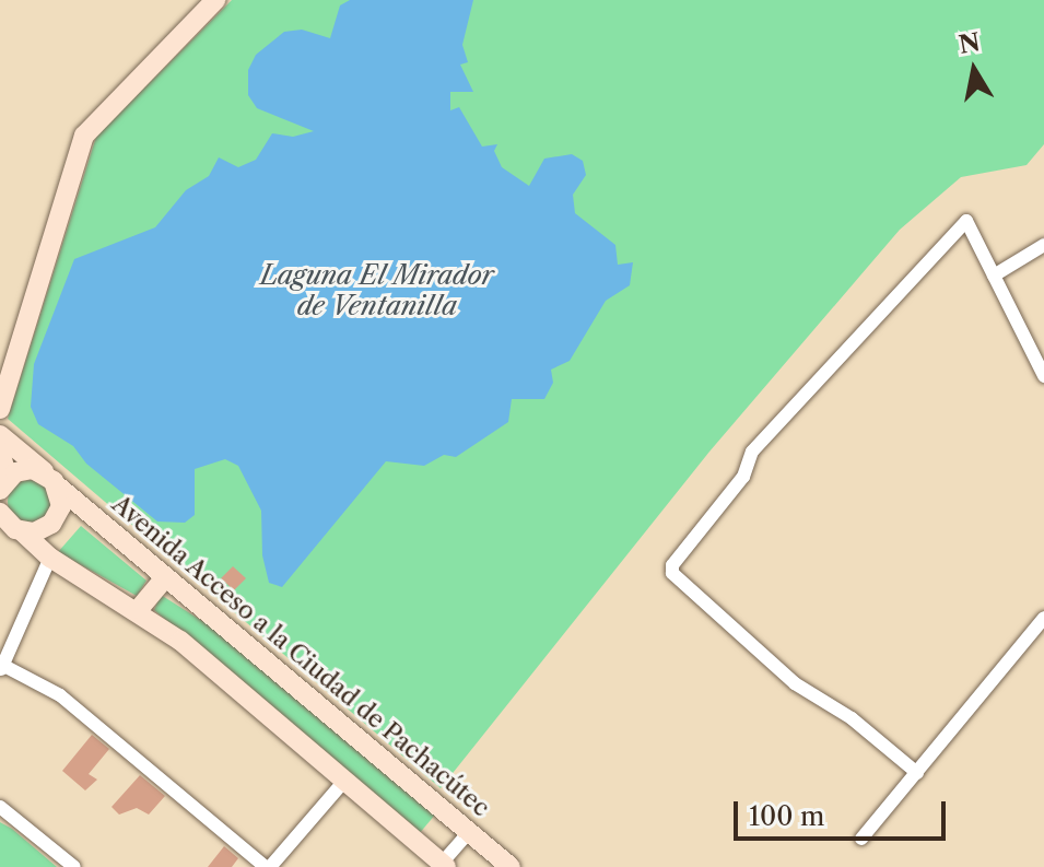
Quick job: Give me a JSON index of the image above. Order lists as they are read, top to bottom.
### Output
{
  "streets": {
    "main road": ["Avenida Acceso a la Ciudad de Pachacútec"]
  },
  "water": ["Laguna El Mirador de Ventanilla"],
  "scale_bar": "100 m",
  "north": "top"
}
